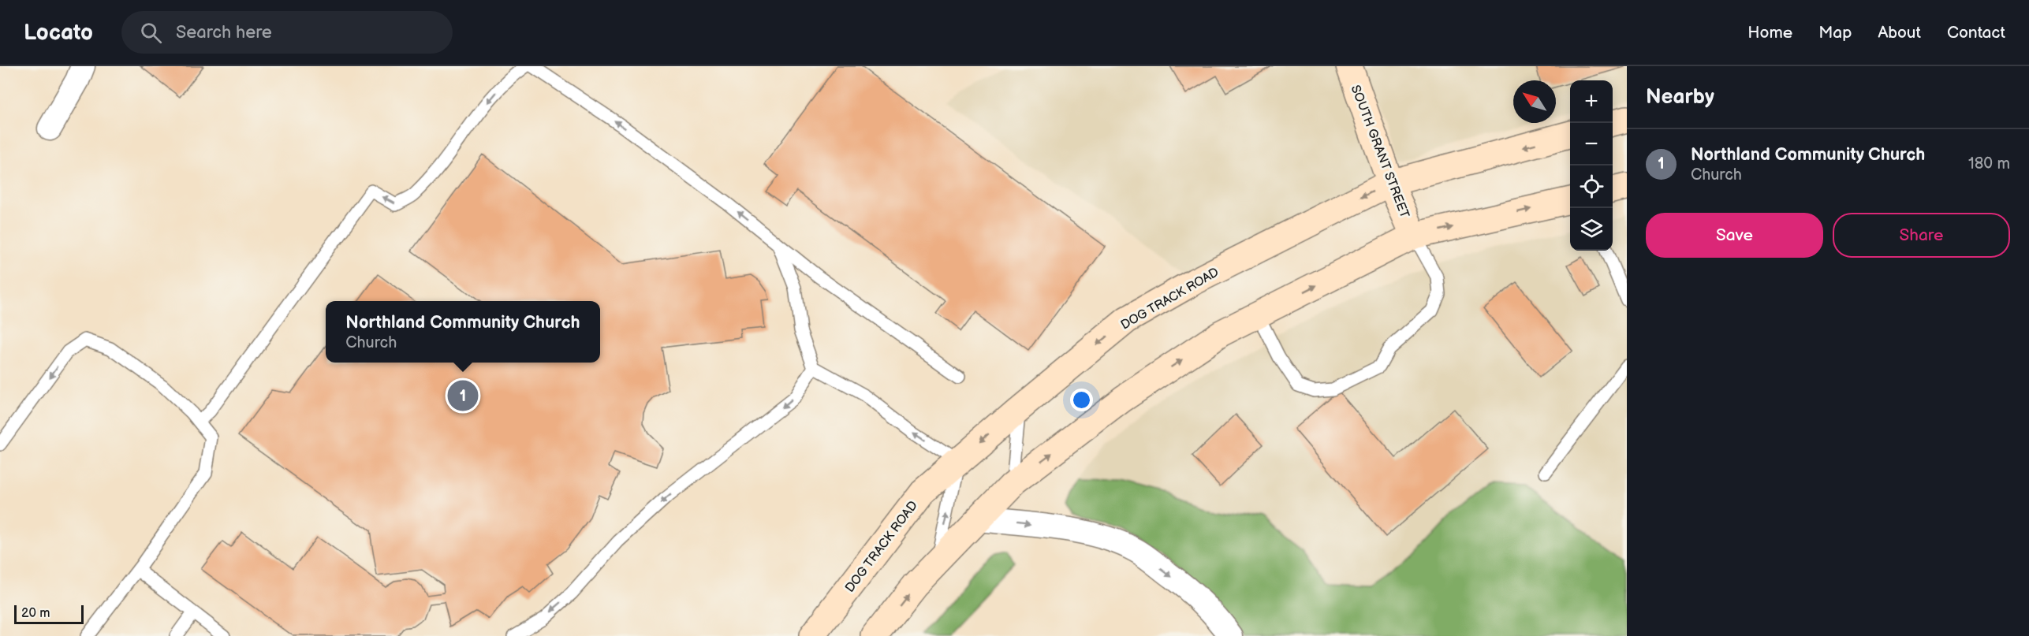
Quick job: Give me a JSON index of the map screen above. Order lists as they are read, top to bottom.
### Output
{
  "streets": {
    "main road": ["SOUTH GRANT STREET", "DOG TRACK ROAD"]
  },
  "crossings": [
    ["SOUTH GRANT STREET", "DOG TRACK ROAD"]
  ],
  "scale_bar": "20 m",
  "north": "top left",
  "page": {
    "header": "Locato",
    "search": "Search here",
    "nav": [
      "Home",
      "Map",
      "About",
      "Contact"
    ],
    "heading": "Nearby",
    "map_buttons": ["+", "−"],
    "list": [
      {
        "mark": "1",
        "name": "Northland Community Church",
        "note": "Church",
        "value": "180 m"
      }
    ],
    "buttons": ["Save", "Share"],
    "popup": ["Northland Community Church", "Church"],
    "pins": "1",
    "scale": "20 m"
  }
}
